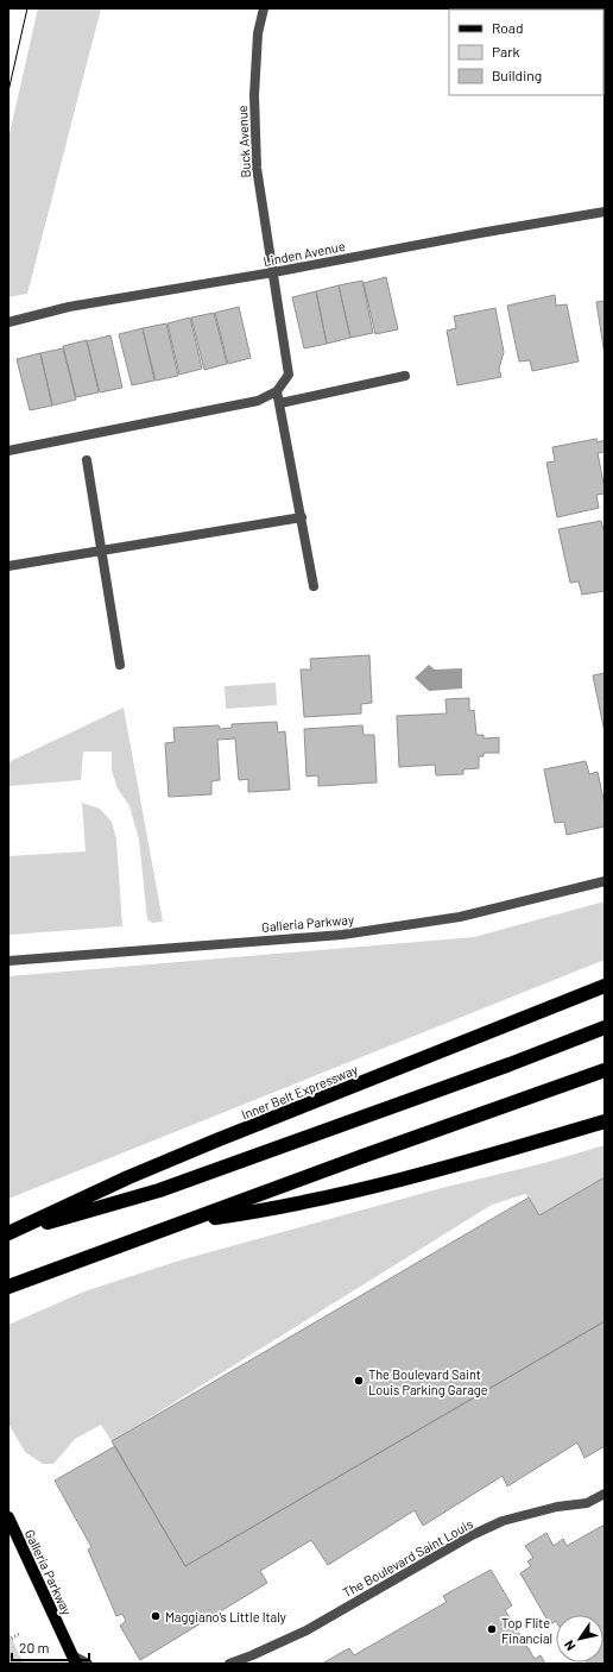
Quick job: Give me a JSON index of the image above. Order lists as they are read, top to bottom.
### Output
{
  "streets": {
    "highway": ["Inner Belt Expressway"],
    "main road": ["Galleria Parkway"],
    "street": ["Buck Avenue", "Linden Avenue", "The Boulevard Saint Louis"]
  },
  "crossings": [
    ["Buck Avenue", "Linden Avenue"]
  ],
  "places": ["The Boulevard Saint Louis Parking Garage", "Maggiano's Little Italy", "Top Flite Financial"],
  "legend": ["Road", "Park", "Building"],
  "scale_bar": "20 m",
  "north": "bottom left"
}
